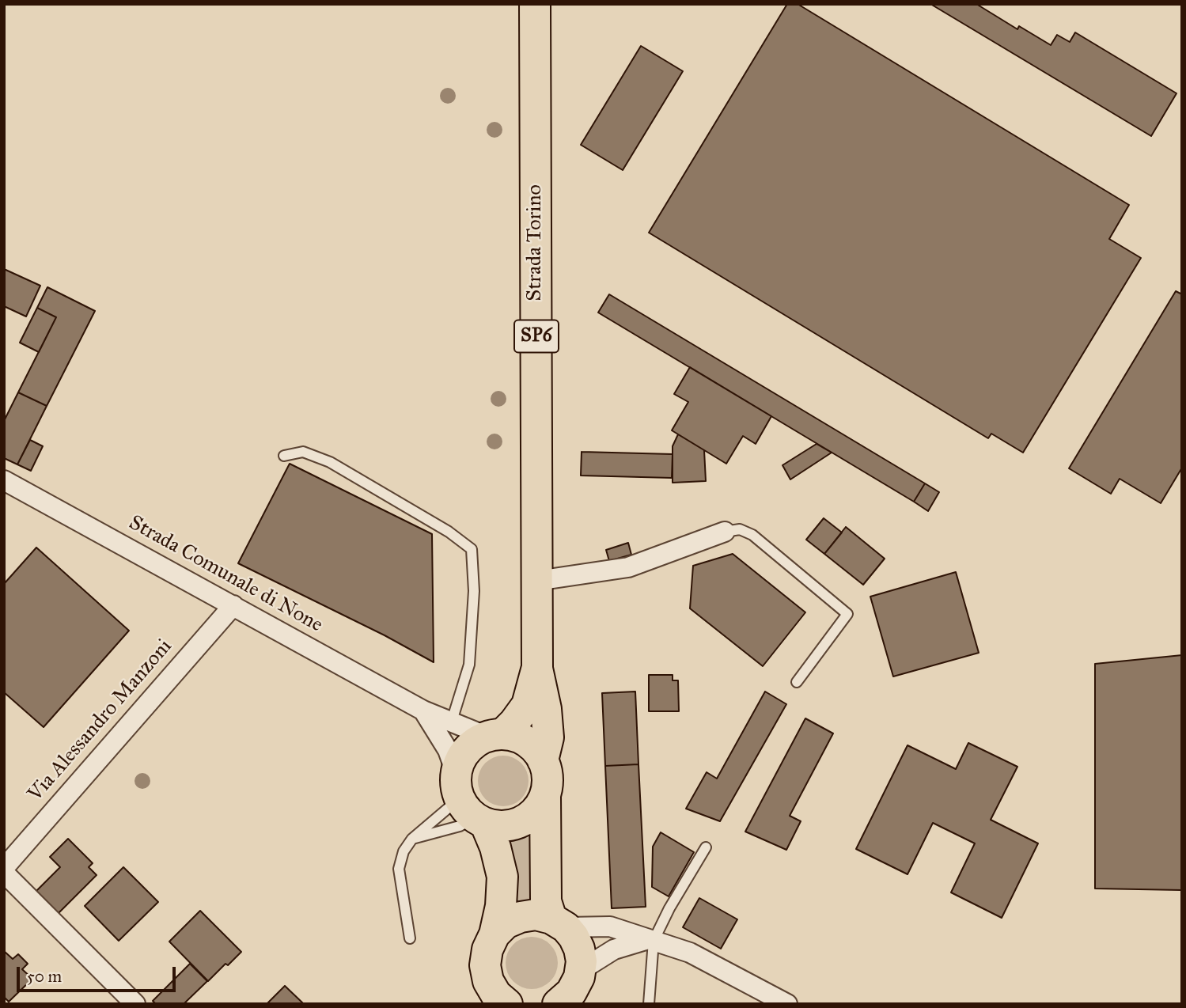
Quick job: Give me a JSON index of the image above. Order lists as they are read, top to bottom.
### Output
{
  "streets": {
    "main road": ["Strada Torino", "SP6"],
    "street": ["Strada Comunale di None", "Via Alessandro Manzoni"]
  },
  "crossings": [
    ["Strada Torino", "Strada Comunale di None"],
    ["Strada Comunale di None", "Via Alessandro Manzoni"]
  ],
  "scale_bar": "50 m"
}
